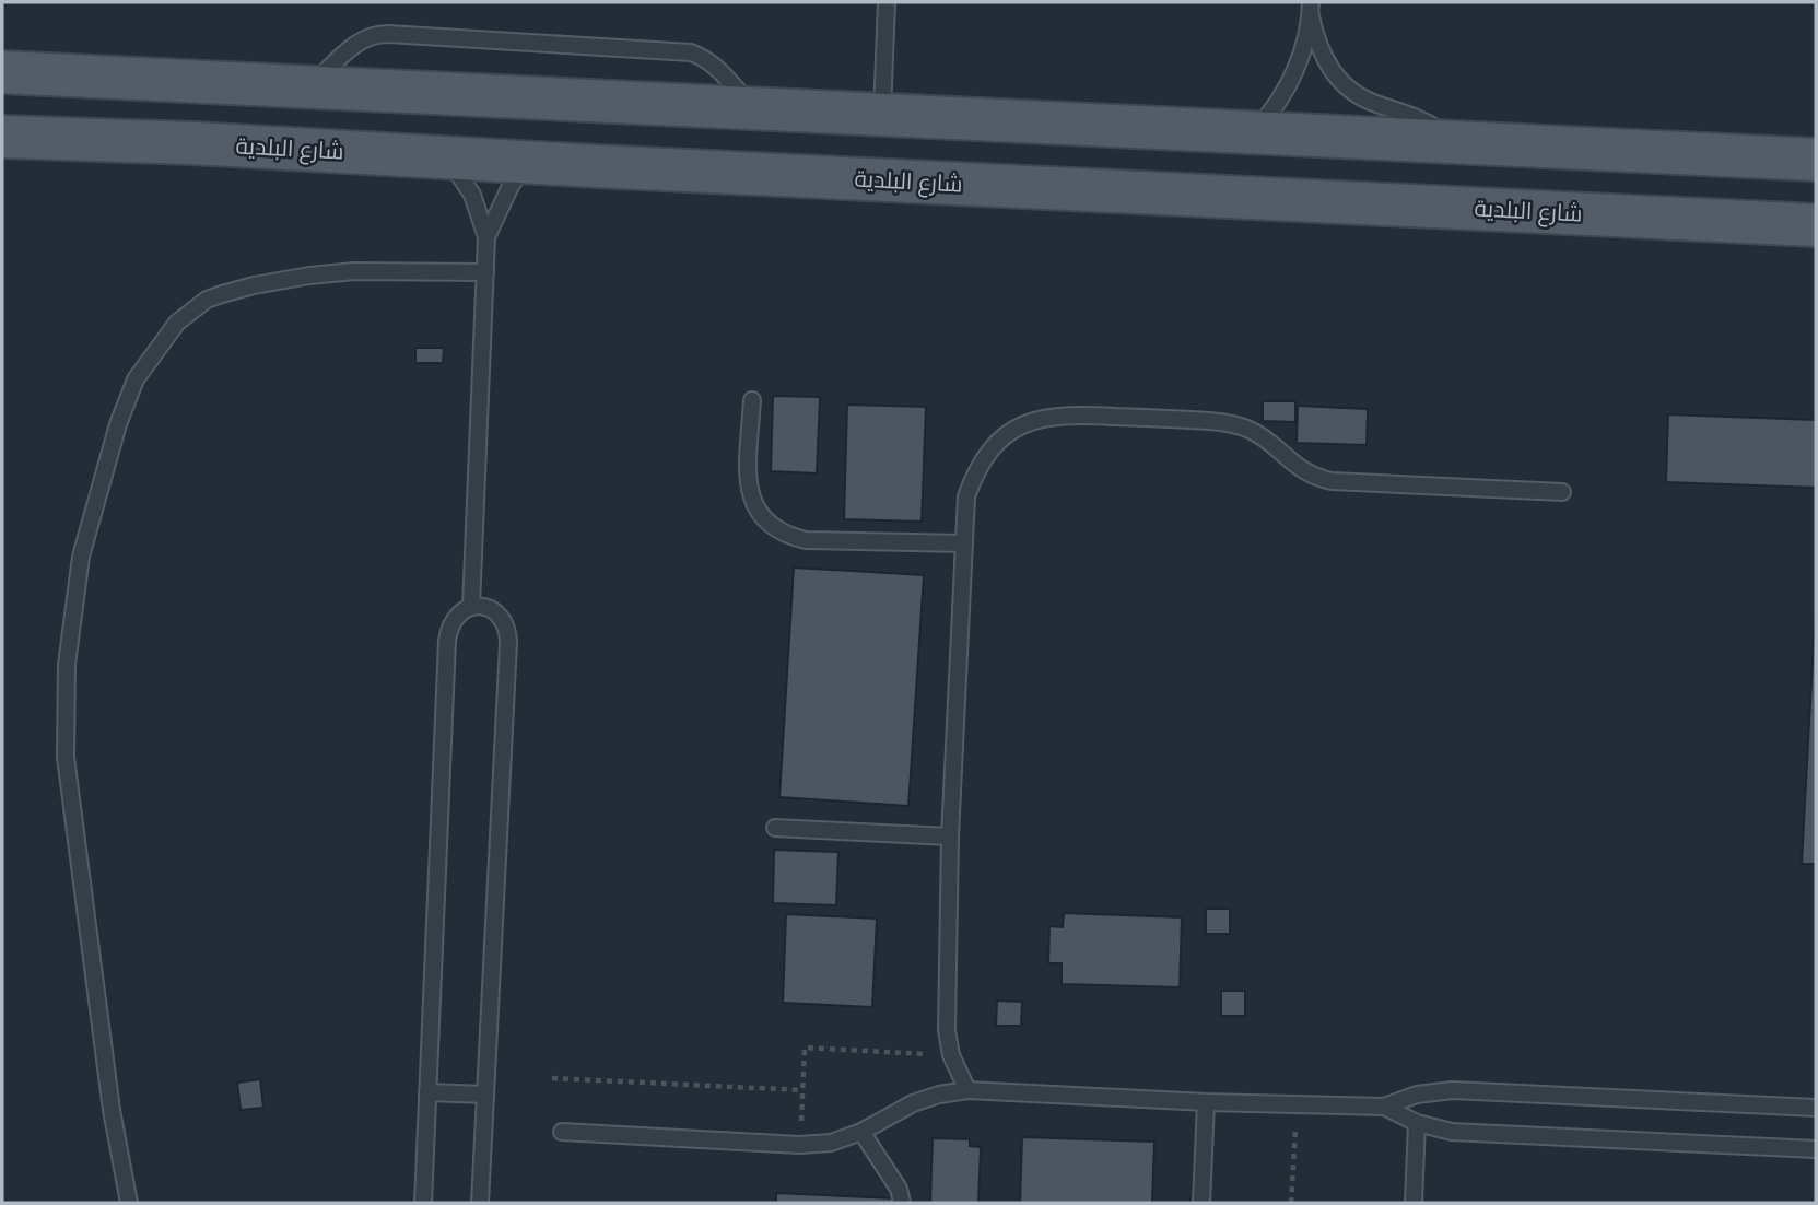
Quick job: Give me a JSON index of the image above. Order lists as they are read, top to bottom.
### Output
{
  "streets": {
    "main road": ["شارع البلدية"]
  }
}
